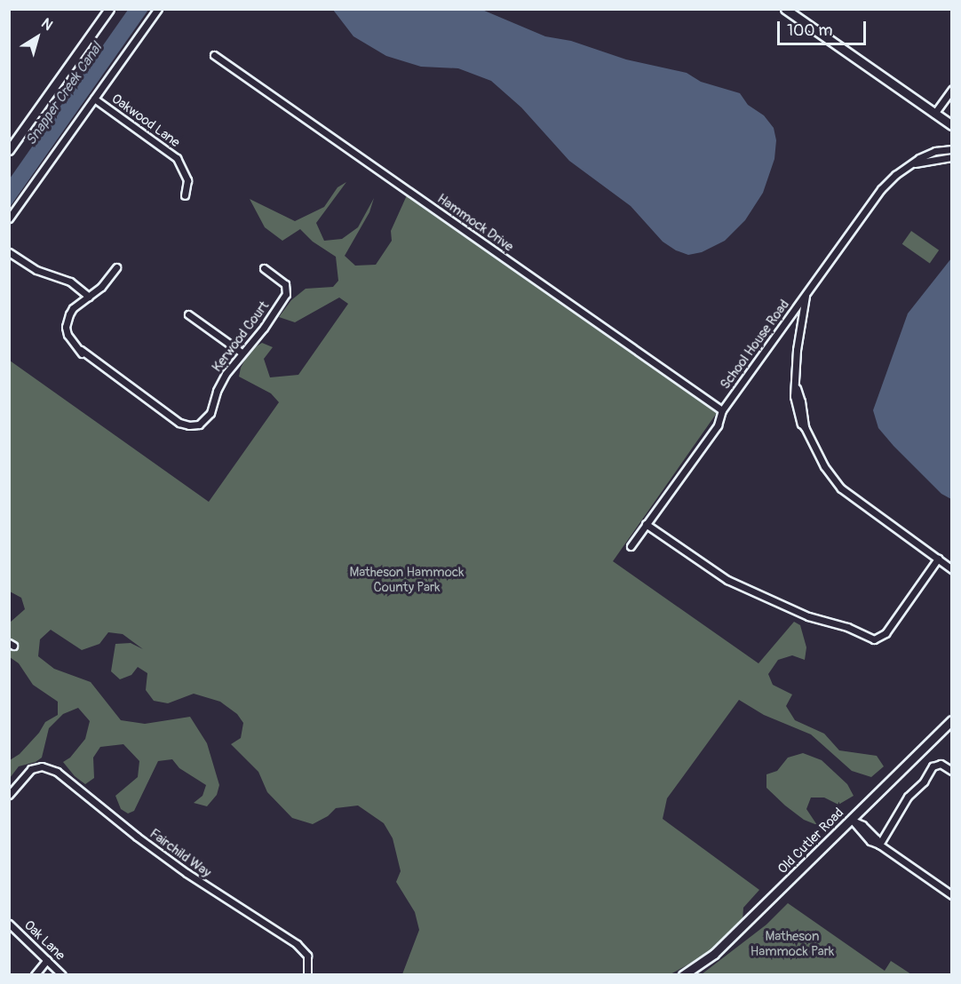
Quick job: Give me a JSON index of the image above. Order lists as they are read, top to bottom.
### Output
{
  "streets": {
    "main road": ["Old Cutler Road"],
    "street": [
      "Oakwood Lane",
      "Hammock Drive",
      "Kerwood Court",
      "School House Road",
      "Fairchild Way",
      "Oak Lane"
    ]
  },
  "crossings": [
    ["Hammock Drive", "School House Road"]
  ],
  "water": ["Snapper Creek Canal"],
  "parks": ["Matheson Hammock County Park", "Matheson Hammock Park"],
  "scale_bar": "100 m",
  "north": "top right"
}
